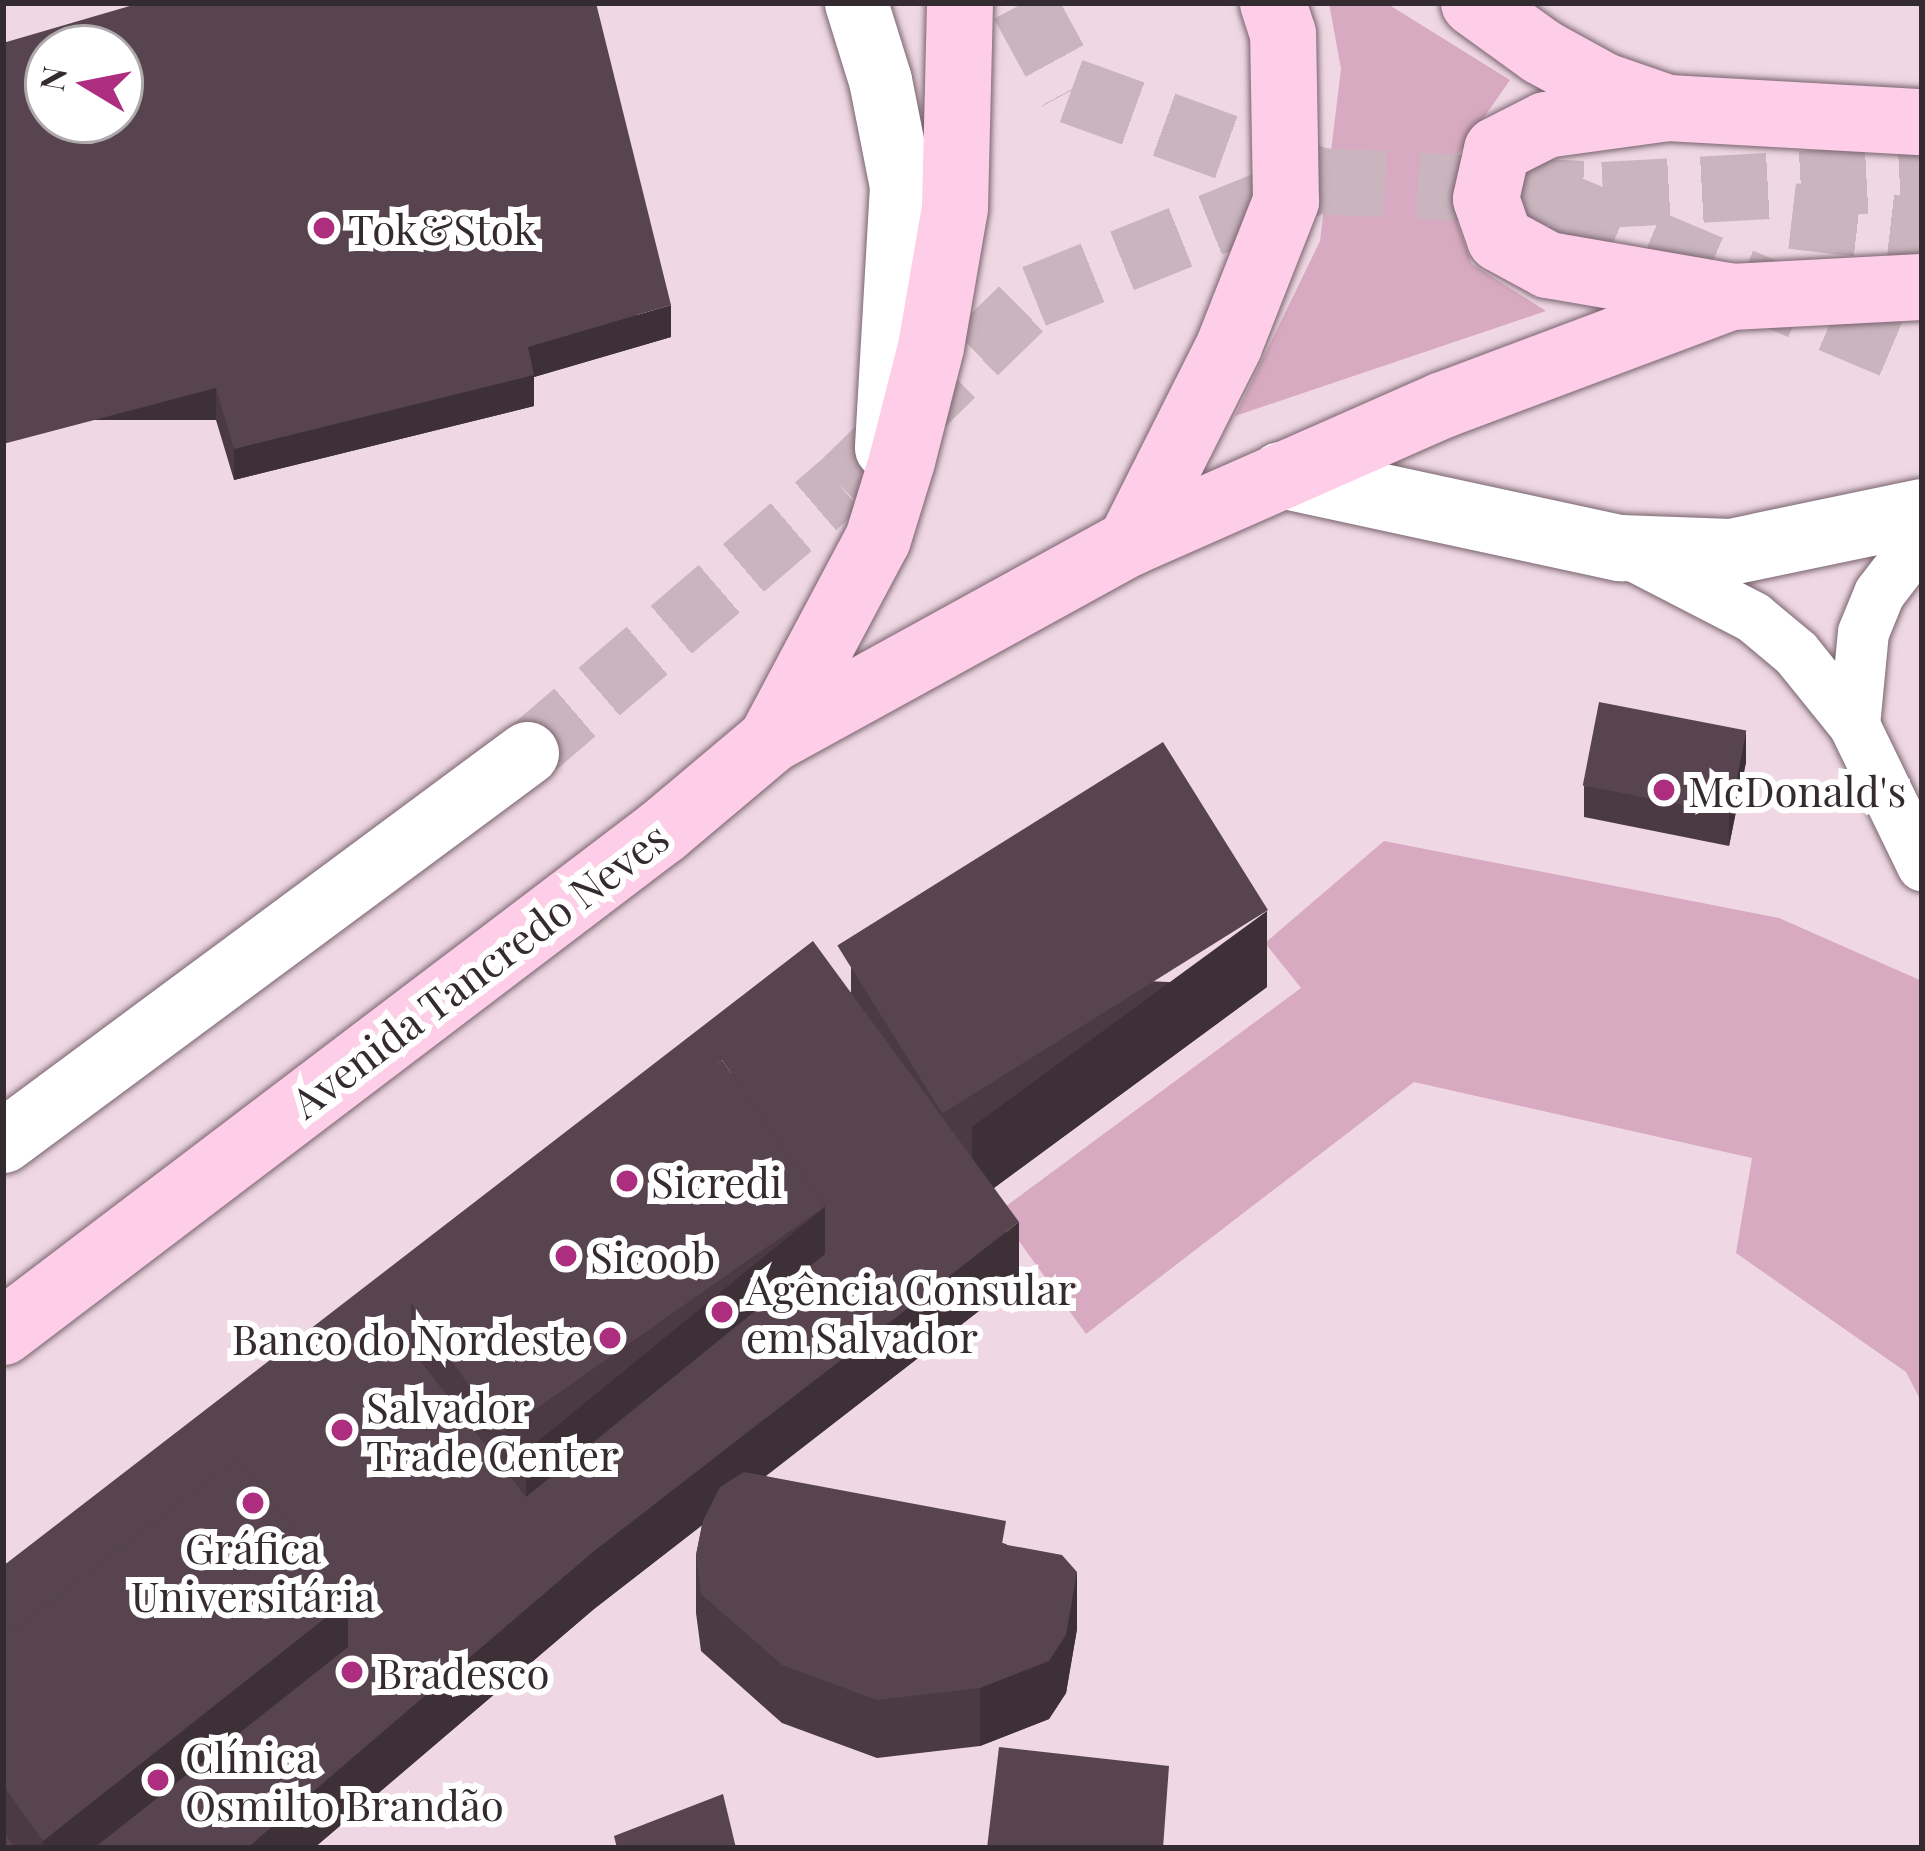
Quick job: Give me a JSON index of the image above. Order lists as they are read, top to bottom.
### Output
{
  "streets": {
    "main road": ["Avenida Tancredo Neves"]
  },
  "places": [
    "Tok&Stok",
    "McDonald's",
    "Sicredi",
    "Sicoob",
    "Agência Consular em Salvador",
    "Banco do Nordeste",
    "Salvador Trade Center",
    "Gráfica Universitária",
    "Bradesco",
    "Clínica Osmilto Brandão"
  ],
  "north": "left"
}
